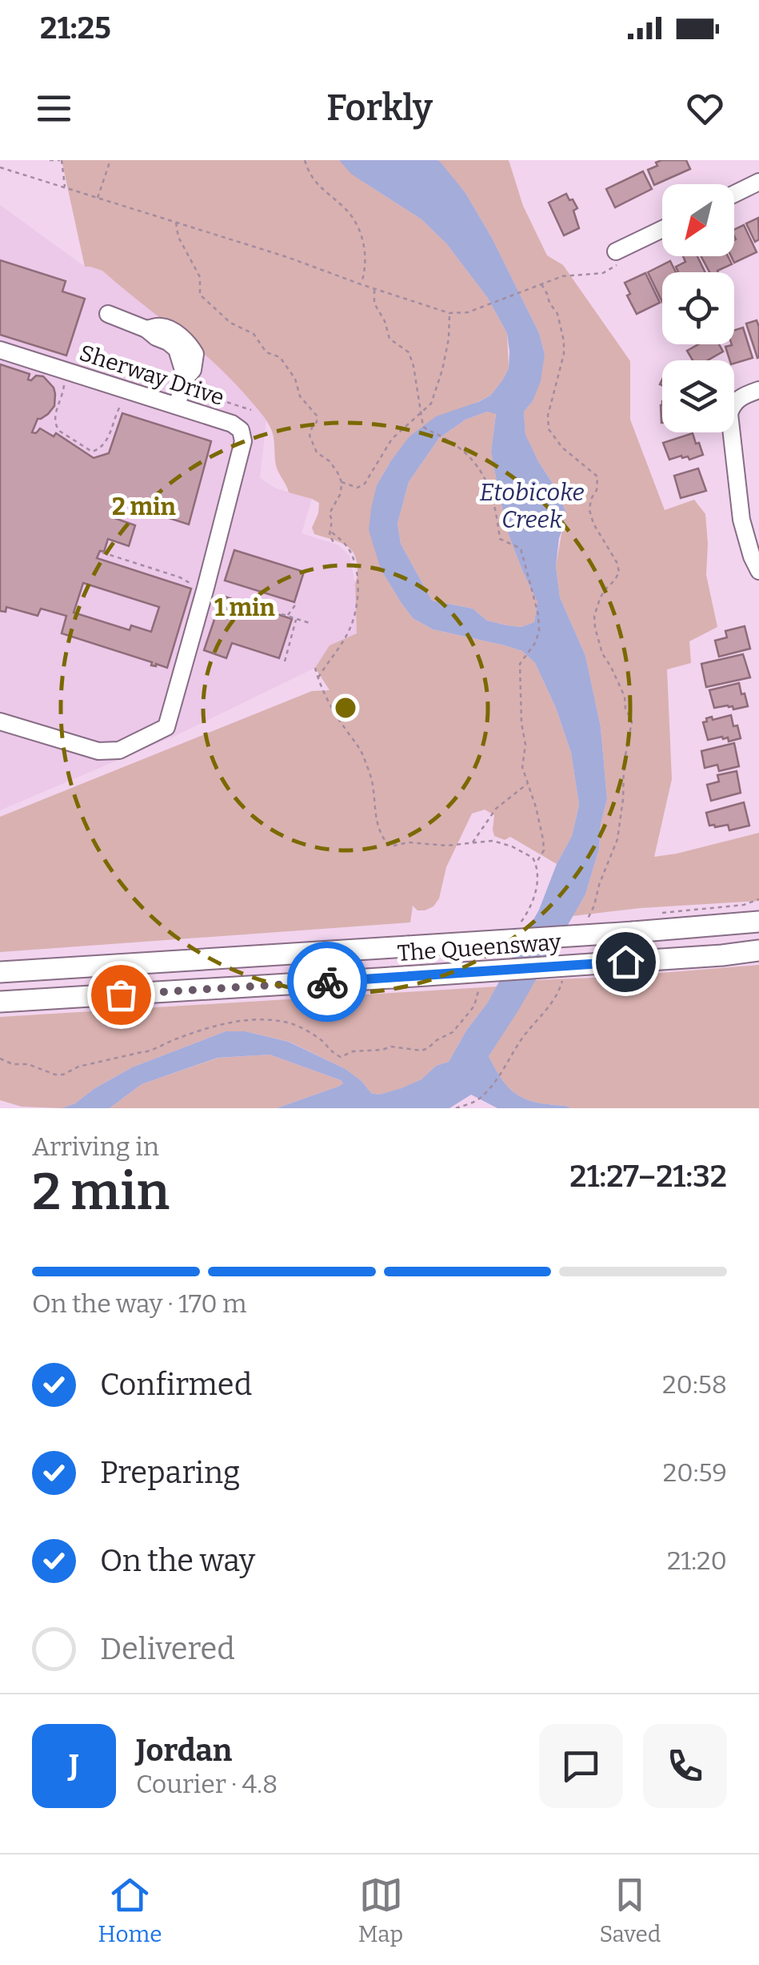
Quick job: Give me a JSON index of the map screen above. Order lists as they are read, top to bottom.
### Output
{
  "streets": {
    "main road": ["The Queensway"],
    "street": ["Sherway Drive"]
  },
  "water": ["Etobicoke Creek"],
  "north": "bottom left",
  "page": {
    "status": "21:25",
    "header": "Forkly",
    "heading": ["2 min", "Arriving in", "21:27–21:32"],
    "panel": ["Jordan", "Courier · 4.8"],
    "bar": "On the way · 170 m",
    "list": [
      ["Confirmed", "20:58"],
      ["Preparing", "20:59"],
      ["On the way", "21:20"],
      "Delivered"
    ],
    "round": "J",
    "tabs": ["Home", "Map", "Saved"]
  },
  "rings": ["2 min", "1 min"]
}
